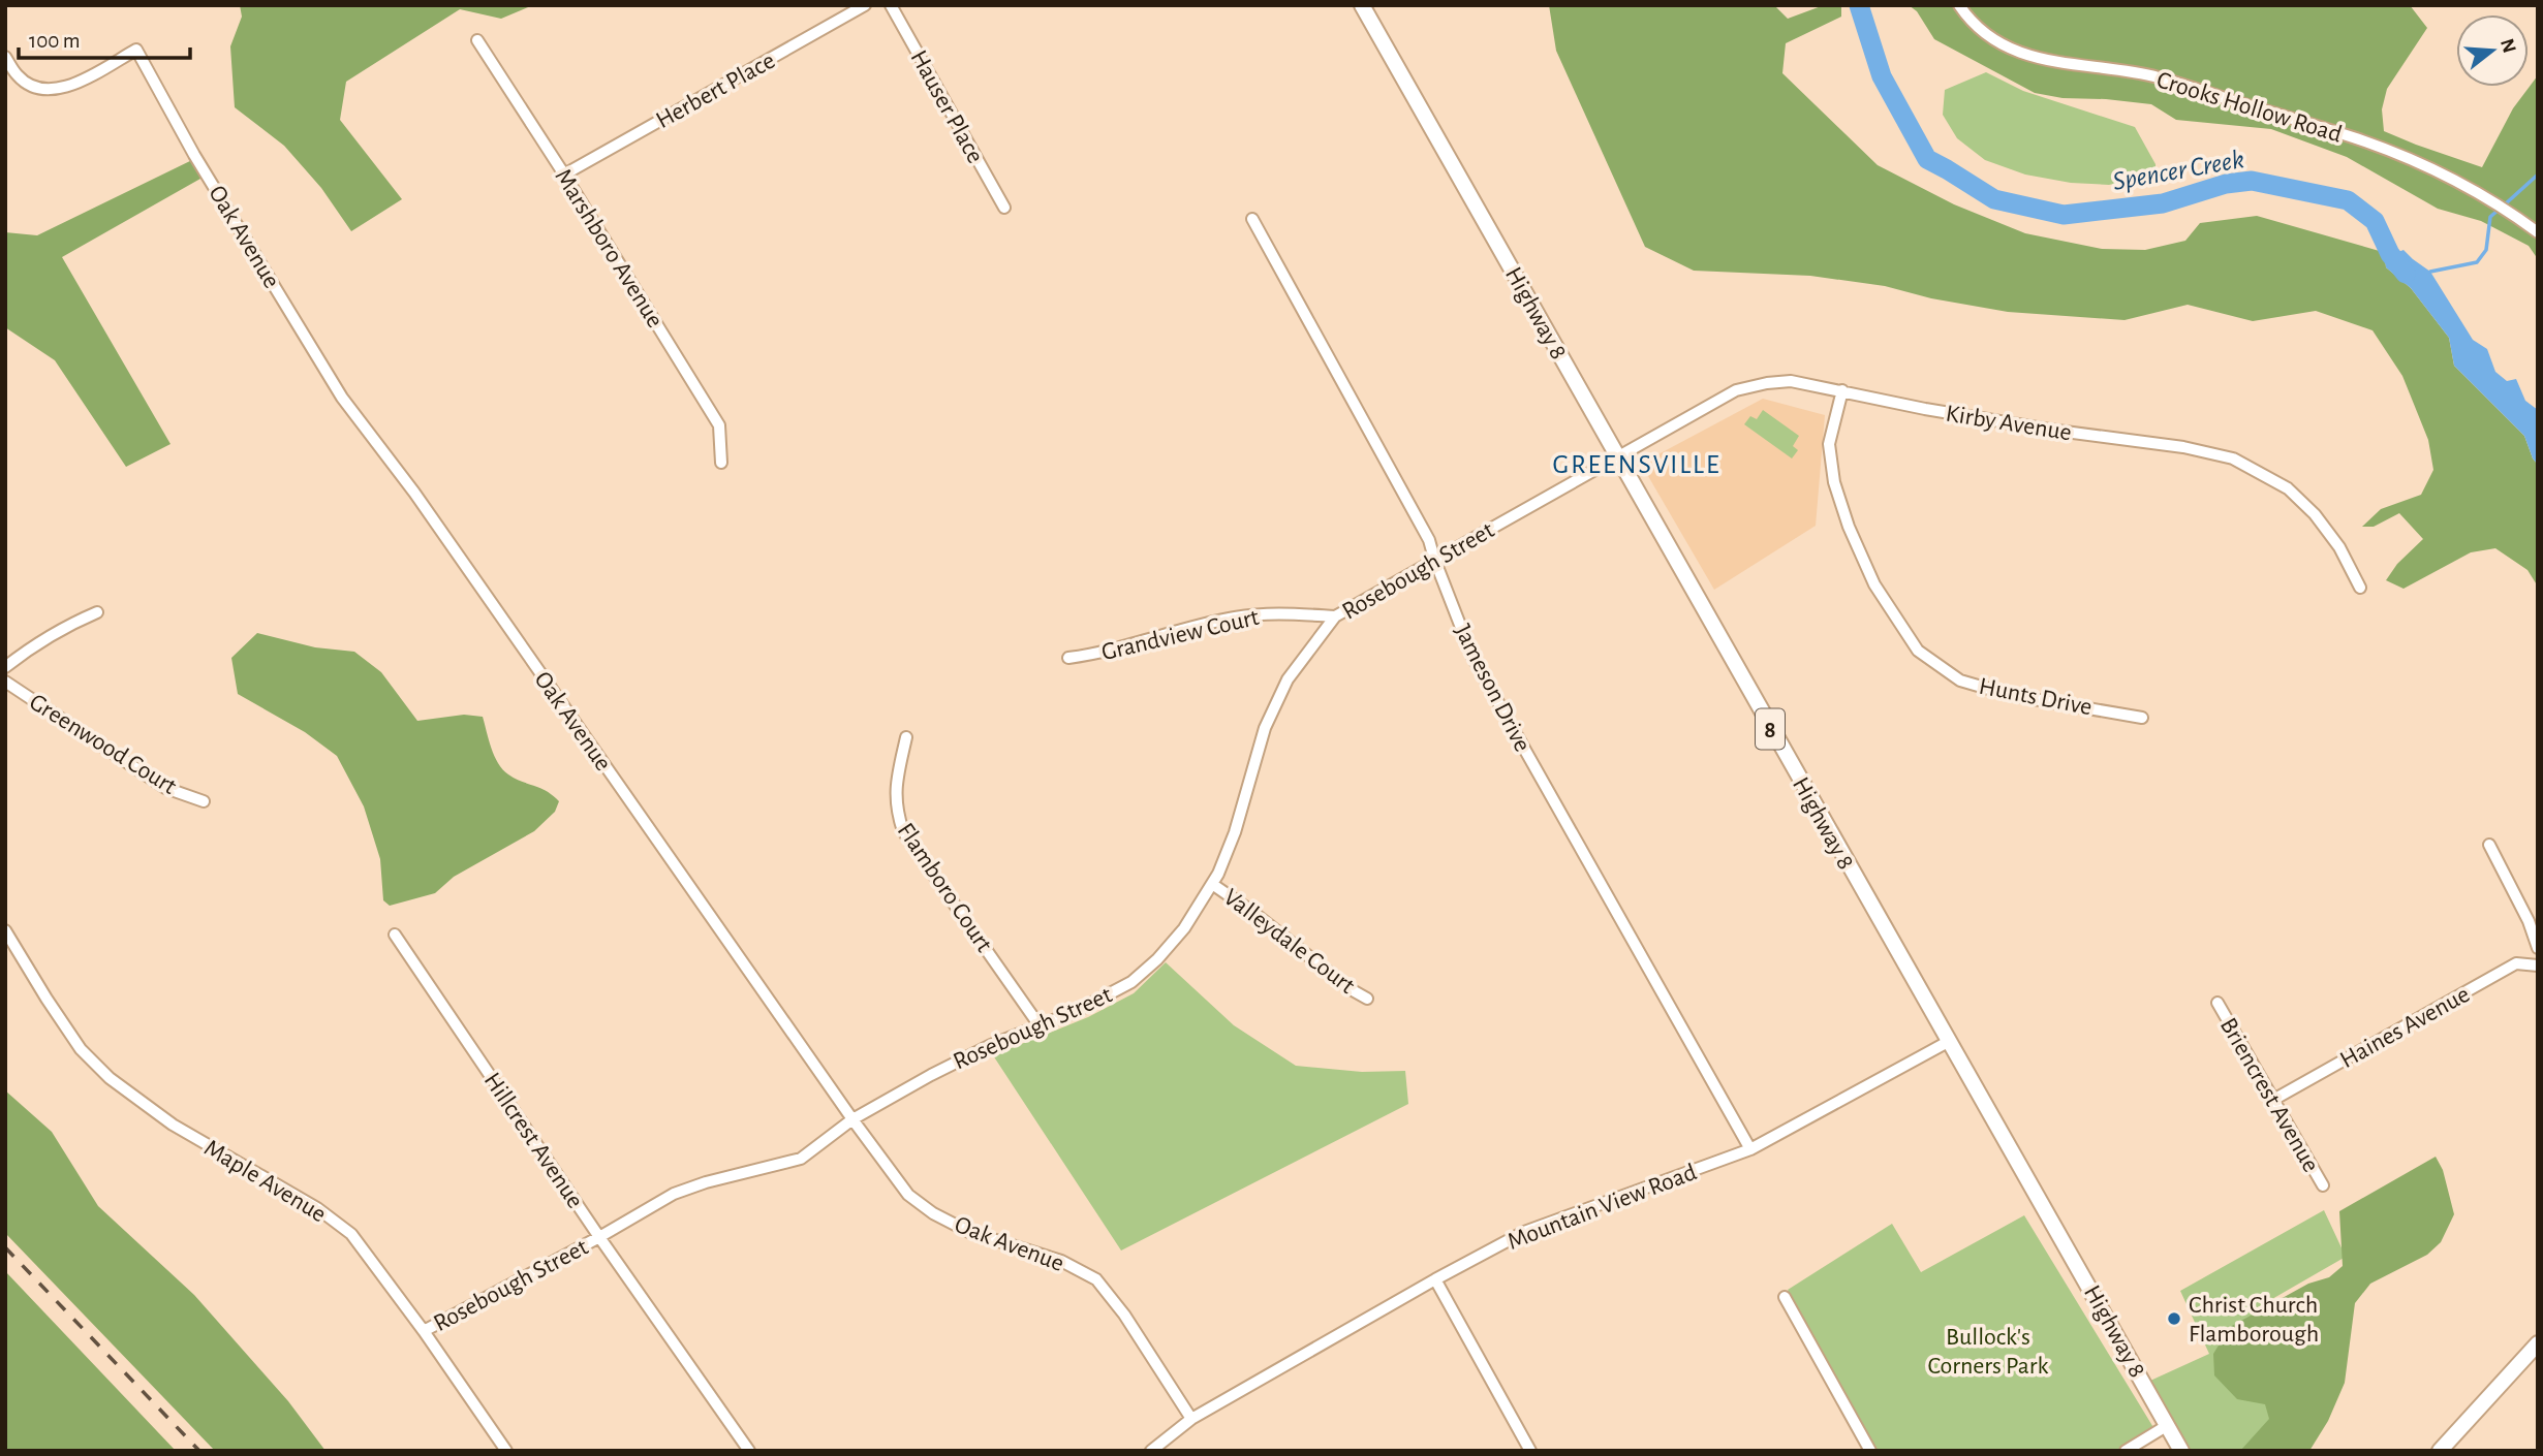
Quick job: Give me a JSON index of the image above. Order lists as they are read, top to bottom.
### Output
{
  "streets": {
    "main road": ["Highway 8", "8"],
    "street": [
      "Herbert Place",
      "Hauser Place",
      "Crooks Hollow Road",
      "Oak Avenue",
      "Marshboro Avenue",
      "Kirby Avenue",
      "Rosebough Street",
      "Grandview Court",
      "Jameson Drive",
      "Hunts Drive",
      "Greenwood Court",
      "Flamboro Court",
      "Valleydale Court",
      "Haines Avenue",
      "Briencrest Avenue",
      "Hillcrest Avenue",
      "Maple Avenue",
      "Mountain View Road"
    ]
  },
  "crossings": [
    ["Herbert Place", "Marshboro Avenue"],
    ["Oak Avenue", "Rosebough Street"],
    ["Oak Avenue", "Mountain View Road"],
    ["Highway 8", "Kirby Avenue"],
    ["Highway 8", "Rosebough Street"],
    ["Highway 8", "Mountain View Road"],
    ["Kirby Avenue", "Rosebough Street"],
    ["Kirby Avenue", "Hunts Drive"],
    ["Rosebough Street", "Grandview Court"],
    ["Rosebough Street", "Jameson Drive"],
    ["Rosebough Street", "Flamboro Court"],
    ["Rosebough Street", "Valleydale Court"],
    ["Rosebough Street", "Hillcrest Avenue"],
    ["Rosebough Street", "Maple Avenue"],
    ["Jameson Drive", "Mountain View Road"],
    ["Haines Avenue", "Briencrest Avenue"]
  ],
  "districts": ["GREENSVILLE"],
  "water": ["Spencer Creek"],
  "parks": ["Bullock's Corners Park"],
  "places": ["Christ Church Flamborough"],
  "scale_bar": "100 m",
  "north": "right"
}
